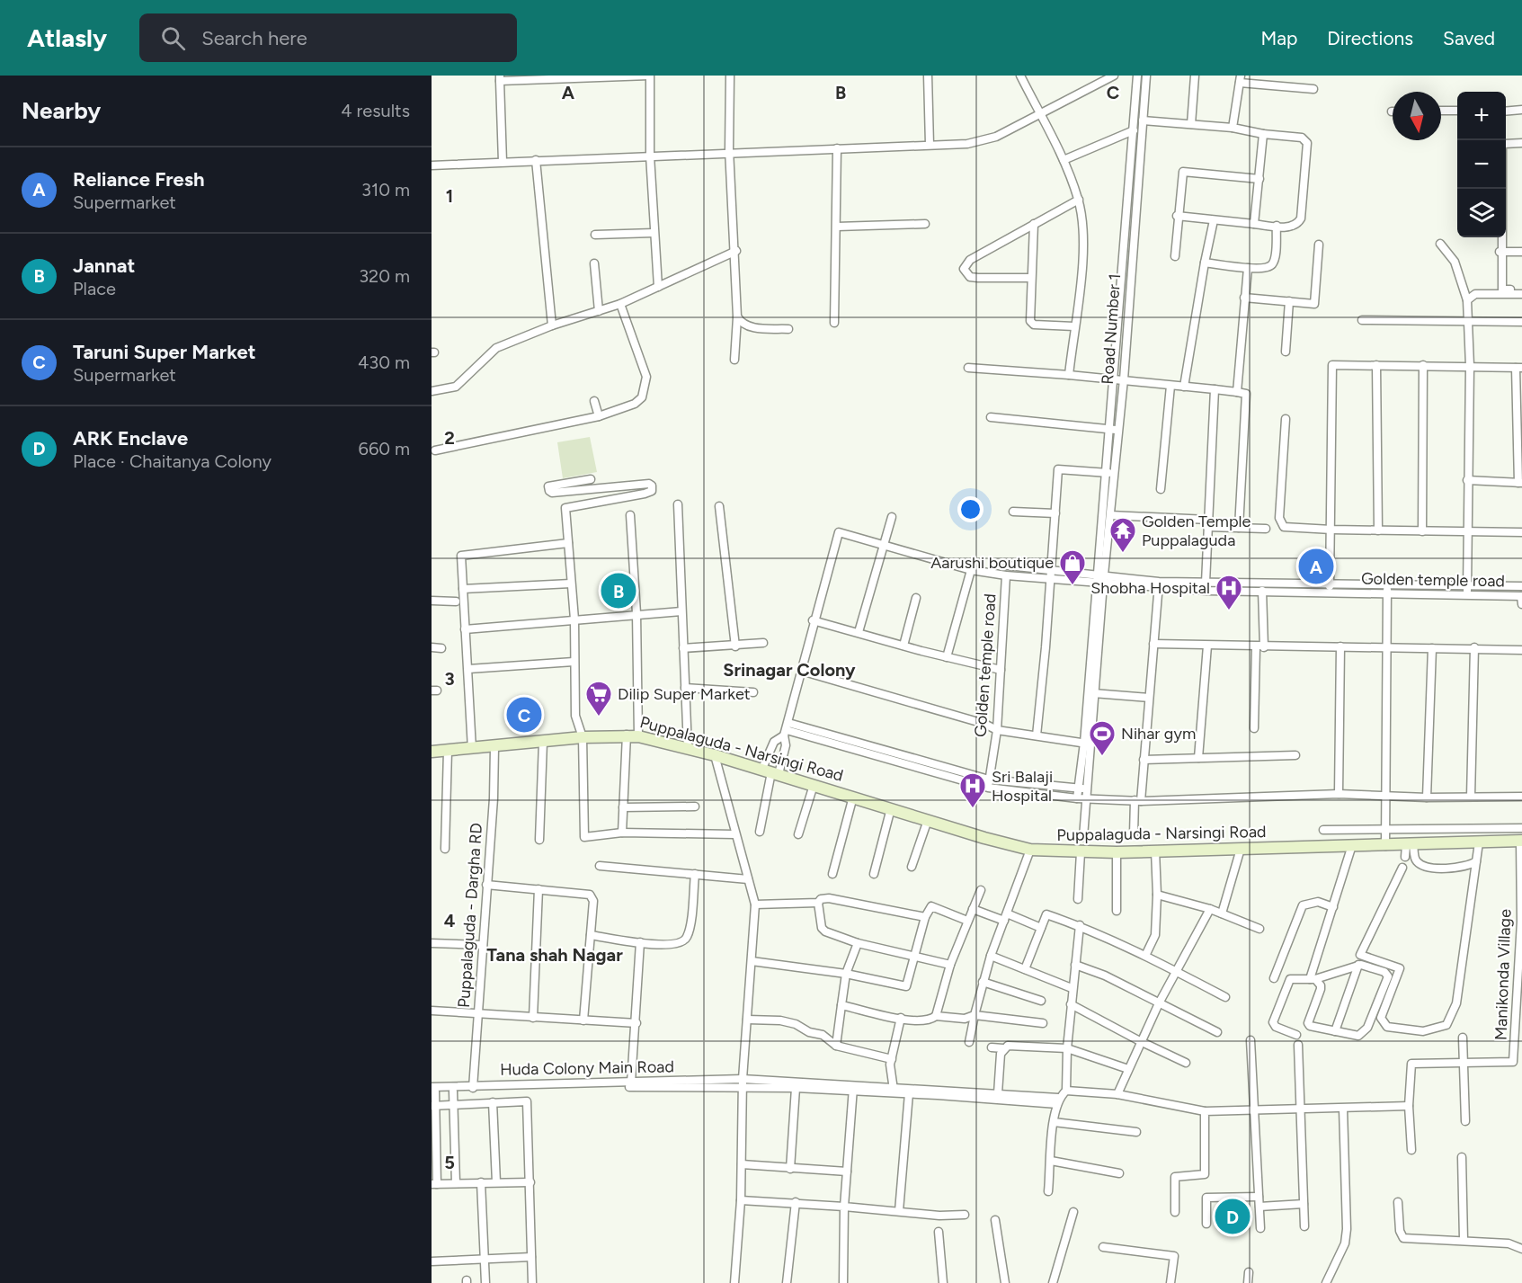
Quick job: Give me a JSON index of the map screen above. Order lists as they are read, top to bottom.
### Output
{
  "streets": {
    "street": [
      "Road Number 1",
      "Golden temple road",
      "Puppalaguda - Narsingi Road",
      "Puppalaguda - Dargha RD",
      "Manikonda Village",
      "Huda Colony Main Road"
    ]
  },
  "crossings": [
    ["Road Number 1", "Golden temple road"],
    ["Puppalaguda - Narsingi Road", "Puppalaguda - Dargha RD"],
    ["Puppalaguda - Narsingi Road", "Manikonda Village"],
    ["Puppalaguda - Dargha RD", "Huda Colony Main Road"]
  ],
  "districts": ["Srinagar Colony", "Tana shah Nagar"],
  "places": {
    "temple": ["Golden Temple Puppalaguda"],
    "shop": ["Aarushi boutique"],
    "hospital": ["Shobha Hospital", "Sri Balaji Hospital"],
    "supermarket": ["Dilip Super Market"],
    "sports": ["Nihar gym"]
  },
  "north": "bottom",
  "page": {
    "header": "Atlasly",
    "search": "Search here",
    "nav": ["Map", "Directions", "Saved"],
    "heading": ["Nearby", "4 results"],
    "map_buttons": ["+", "−"],
    "list": [
      {
        "mark": "A",
        "name": "Reliance Fresh",
        "note": "Supermarket",
        "value": "310 m"
      },
      {
        "mark": "B",
        "name": "Jannat",
        "note": "Place",
        "value": "320 m"
      },
      {
        "mark": "C",
        "name": "Taruni Super Market",
        "note": "Supermarket",
        "value": "430 m"
      },
      {
        "mark": "D",
        "name": "ARK Enclave",
        "note": "Place · Chaitanya Colony",
        "value": "660 m"
      }
    ],
    "pins": [
      "A",
      "B",
      "C",
      "D"
    ]
  },
  "grid": {
    "columns": ["A", "B", "C"],
    "rows": [
      "1",
      "2",
      "3",
      "4",
      "5"
    ]
  }
}
